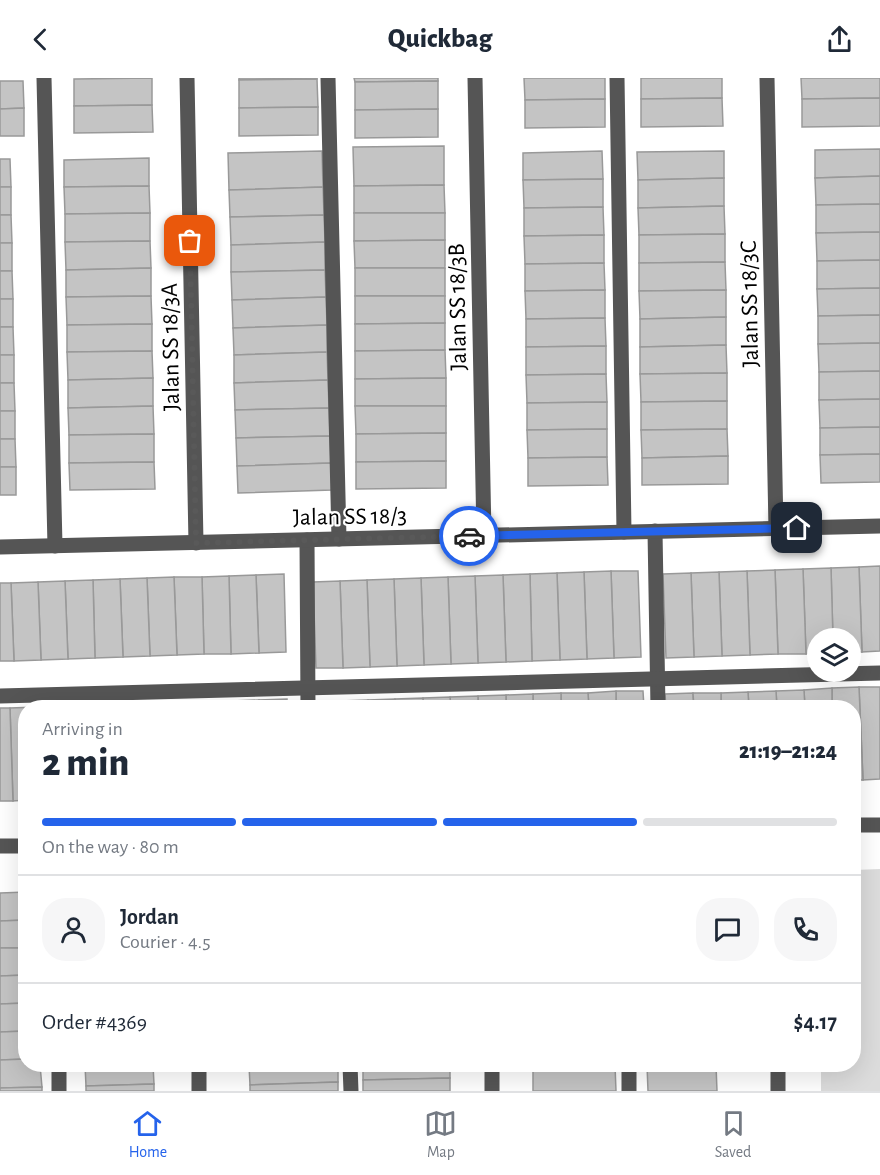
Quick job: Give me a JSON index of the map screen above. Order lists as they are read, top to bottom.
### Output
{
  "streets": {
    "street": [
      "Jalan SS 18/3C",
      "Jalan SS 18/3B",
      "Jalan SS 18/3A",
      "Jalan SS 18/3"
    ]
  },
  "crossings": [
    ["Jalan SS 18/3C", "Jalan SS 18/3"],
    ["Jalan SS 18/3B", "Jalan SS 18/3"],
    ["Jalan SS 18/3A", "Jalan SS 18/3"]
  ],
  "page": {
    "header": "Quickbag",
    "heading": ["2 min", "Arriving in", "21:19–21:24"],
    "panel": [
      "Jordan",
      "Courier · 4.5",
      "Order #4369",
      "$4.17"
    ],
    "bar": "On the way · 80 m",
    "tabs": ["Home", "Map", "Saved"]
  }
}
